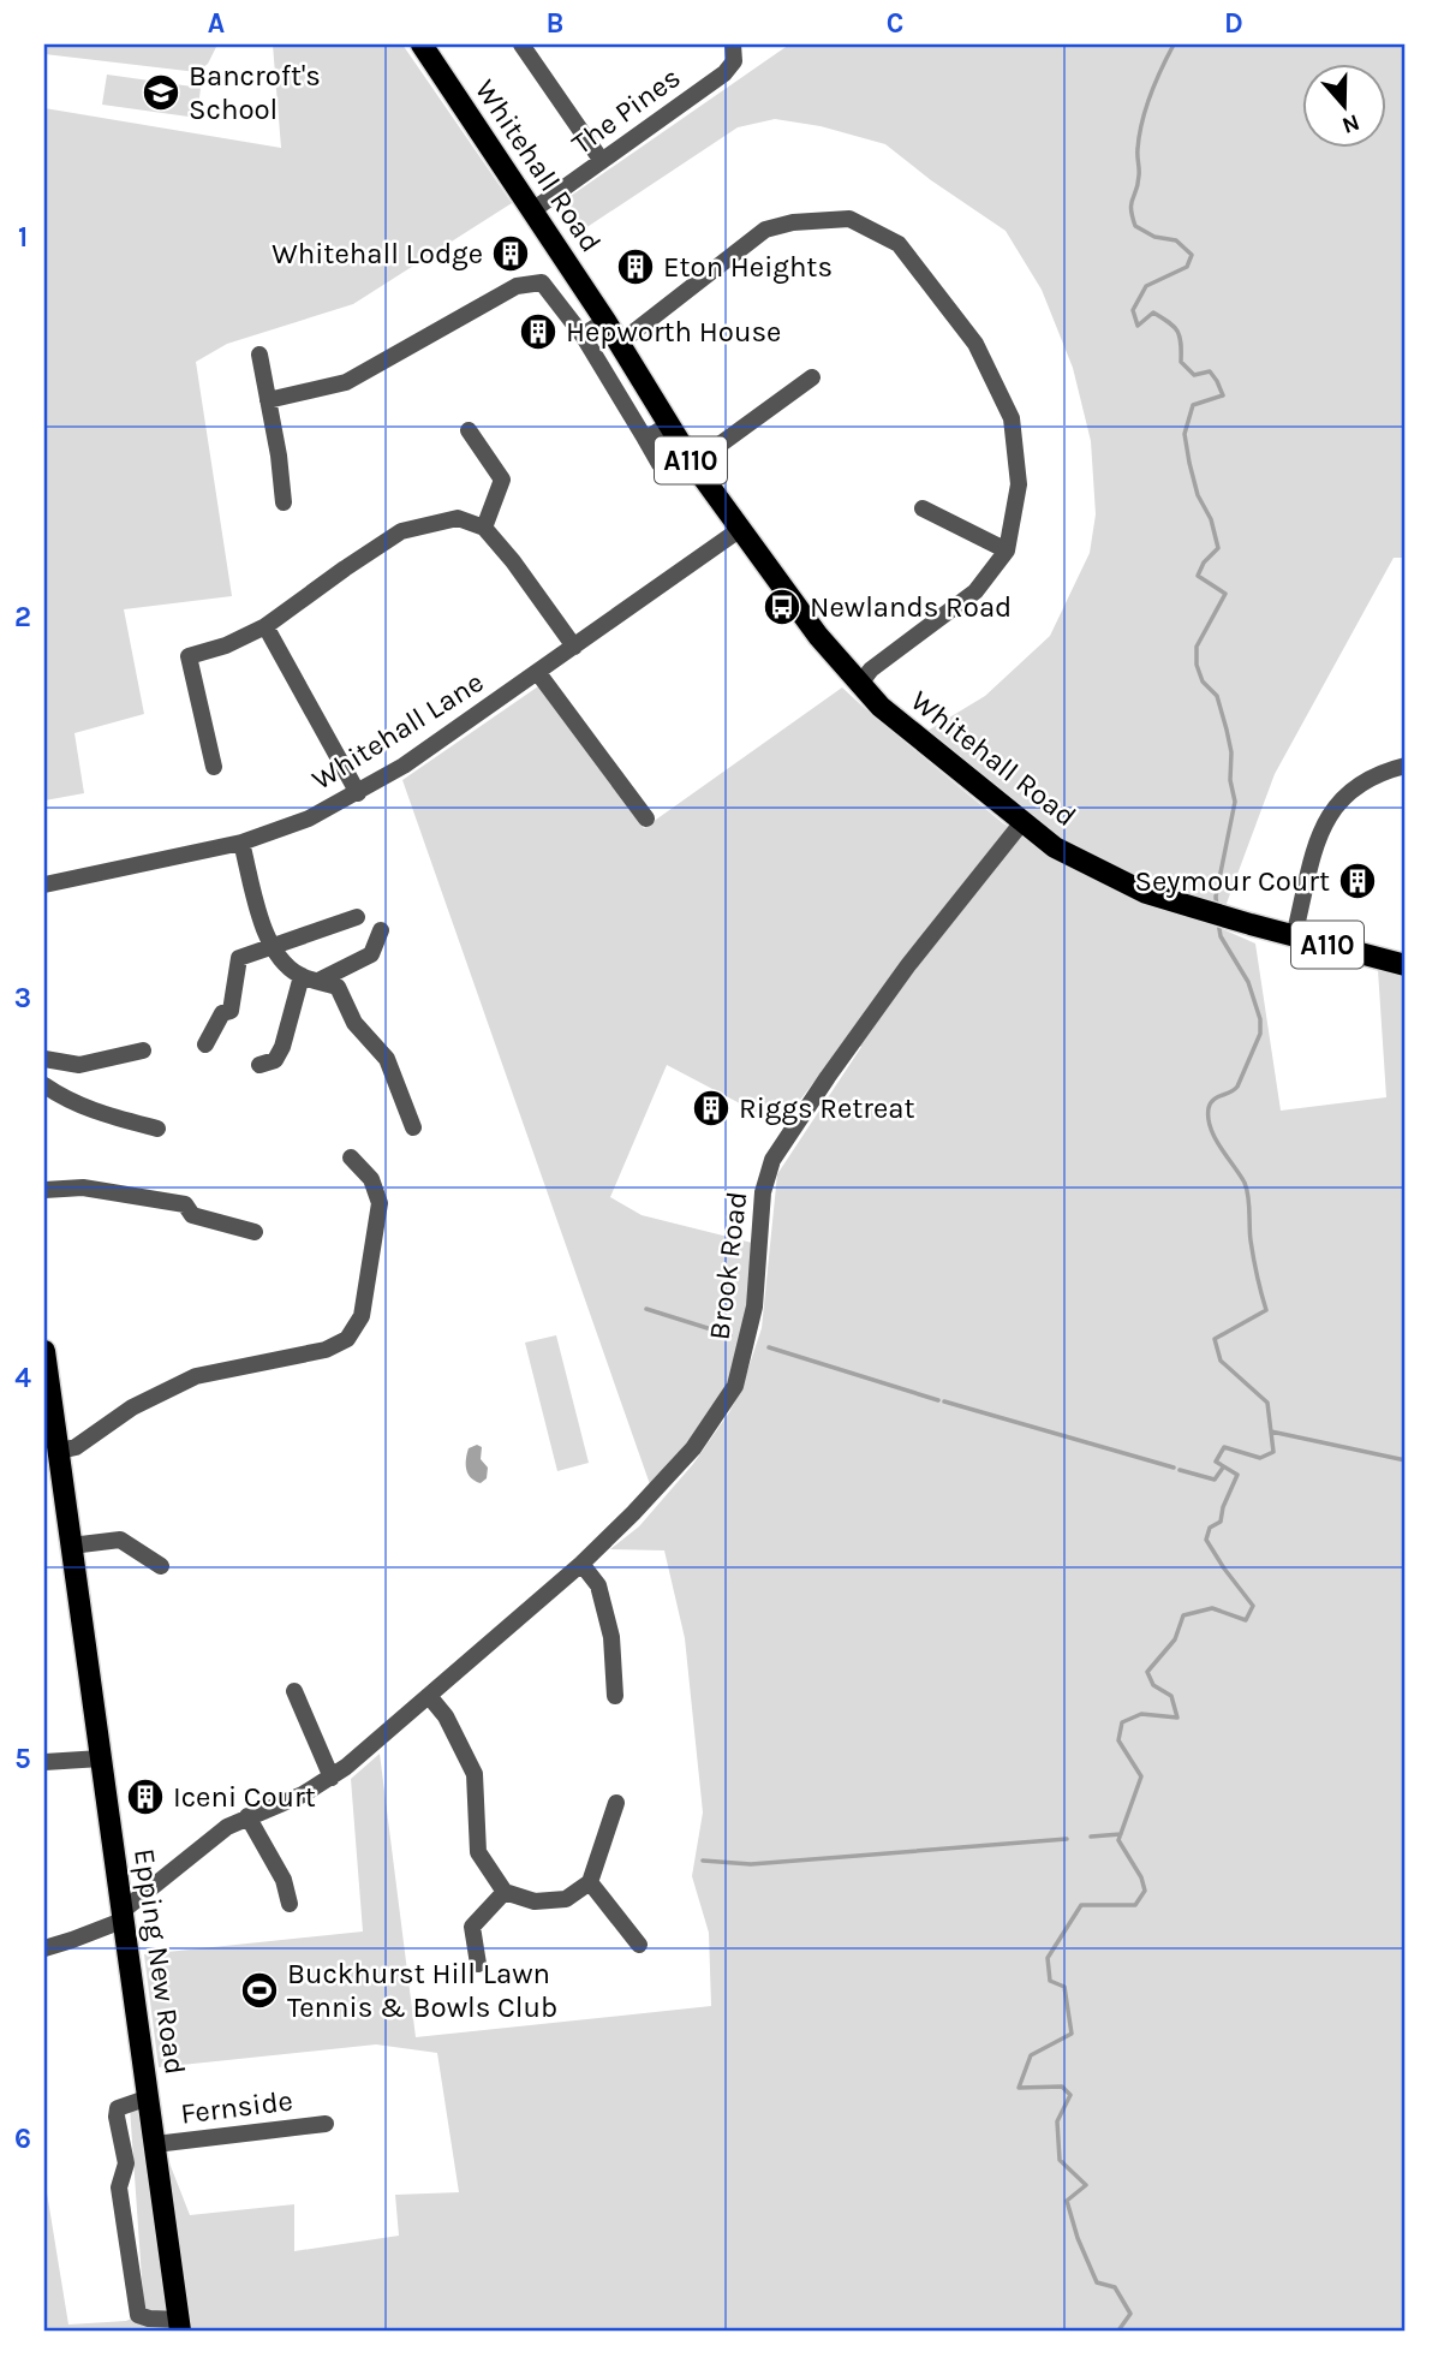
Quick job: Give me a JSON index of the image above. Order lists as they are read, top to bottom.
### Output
{
  "streets": {
    "main road": ["Whitehall Road", "A110", "Epping New Road"],
    "street": [
      "The Pines",
      "Whitehall Lane",
      "Brook Road",
      "Fernside"
    ]
  },
  "crossings": [
    ["The Pines", "Whitehall Road"],
    ["Whitehall Road", "Whitehall Lane"],
    ["Whitehall Road", "Brook Road"],
    ["Brook Road", "Epping New Road"],
    ["Epping New Road", "Fernside"]
  ],
  "places": {
    "school or university": ["Bancroft's School"],
    "building": [
      "Whitehall Lodge",
      "Eton Heights",
      "Hepworth House",
      "Seymour Court",
      "Riggs Retreat",
      "Iceni Court"
    ],
    "bus stop": ["Newlands Road"],
    "sports": ["Buckhurst Hill Lawn Tennis & Bowls Club"]
  },
  "north": "bottom",
  "grid": {
    "columns": [
      "A",
      "B",
      "C",
      "D"
    ],
    "rows": [
      "1",
      "2",
      "3",
      "4",
      "5",
      "6"
    ]
  }
}
